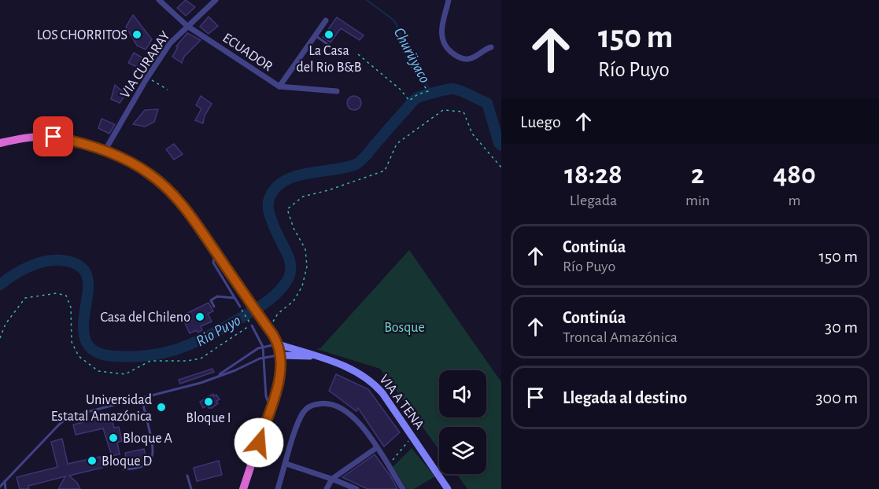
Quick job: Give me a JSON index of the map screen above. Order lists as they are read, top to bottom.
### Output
{
  "streets": {
    "main road": ["VIA A TENA"],
    "street": ["ECUADOR", "VIA CURARAY"]
  },
  "crossings": [
    ["ECUADOR", "VIA CURARAY"]
  ],
  "water": ["Churüyaco", "Rio Puyo"],
  "parks": ["Bosque"],
  "places": [
    "LOS CHORRITOS",
    "La Casa del Rio B&B",
    "Casa del Chileno",
    "Bloque I",
    "Universidad Estatal Amazónica",
    "Bloque A",
    "Bloque D"
  ],
  "page": {
    "turn": ["150 m", "Río Puyo"],
    "then": "Luego",
    "eta": [
      "18:28",
      "Llegada",
      "2",
      "min",
      "480",
      "m"
    ],
    "list": [
      {
        "name": "Continúa",
        "note": "Río Puyo",
        "value": "150 m"
      },
      {
        "name": "Continúa",
        "note": "Troncal Amazónica",
        "value": "30 m"
      },
      {
        "name": "Llegada al destino",
        "value": "300 m"
      }
    ]
  }
}
